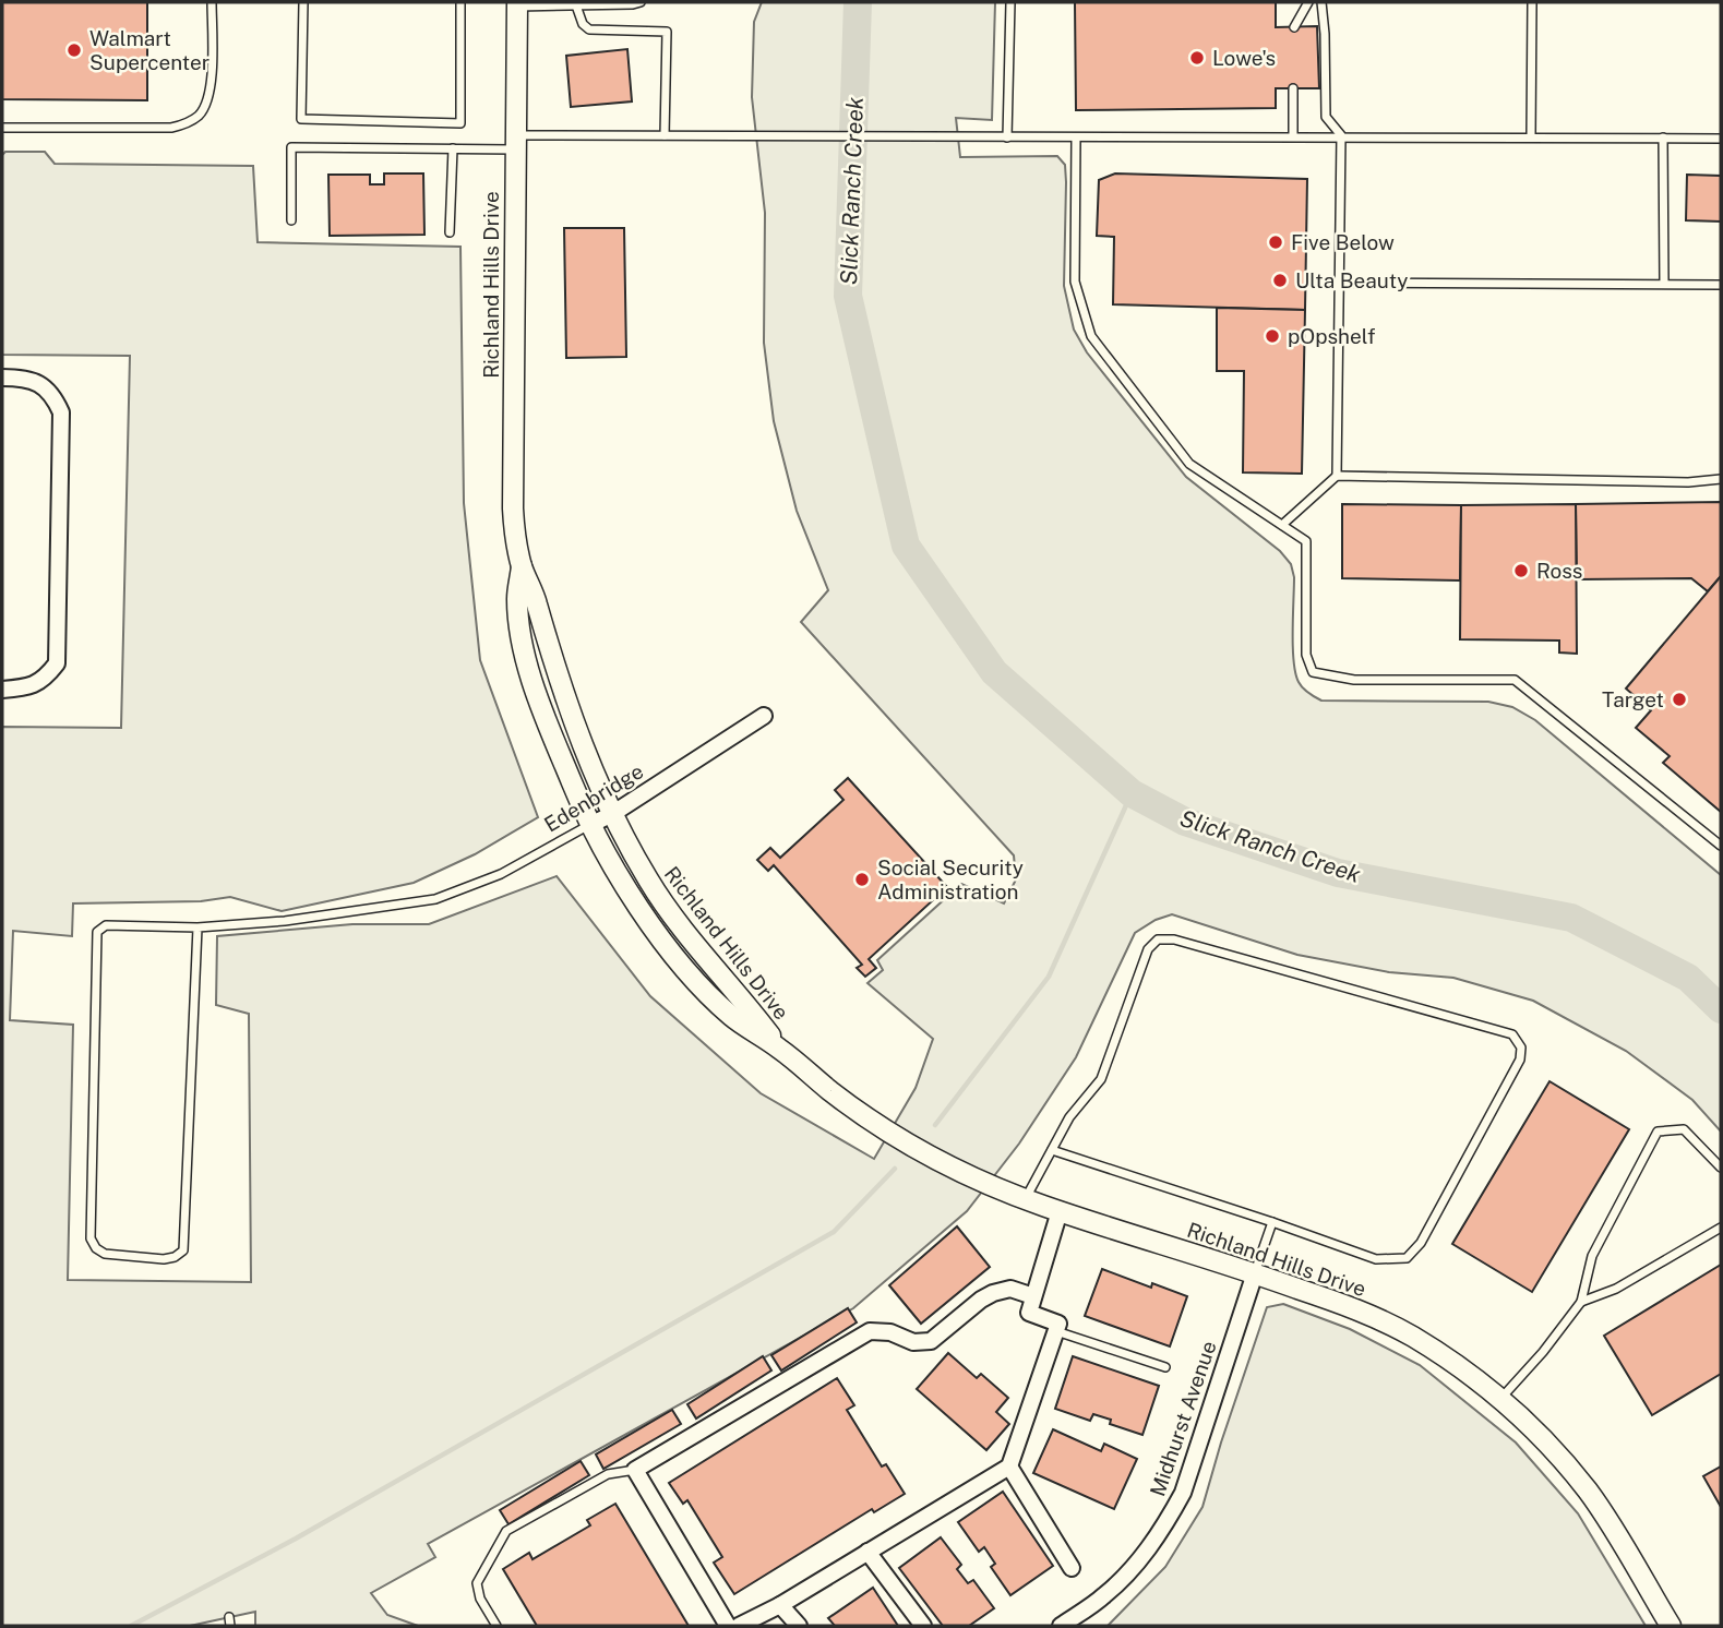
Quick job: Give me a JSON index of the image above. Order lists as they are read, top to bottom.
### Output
{
  "streets": {
    "street": ["Richland Hills Drive", "Edenbridge", "Midhurst Avenue"]
  },
  "crossings": [
    ["Richland Hills Drive", "Edenbridge"],
    ["Richland Hills Drive", "Midhurst Avenue"]
  ],
  "water": ["Slick Ranch Creek"],
  "places": [
    "Walmart Supercenter",
    "Lowe's",
    "Five Below",
    "Ulta Beauty",
    "pOpshelf",
    "Ross",
    "Target",
    "Social Security Administration"
  ]
}
